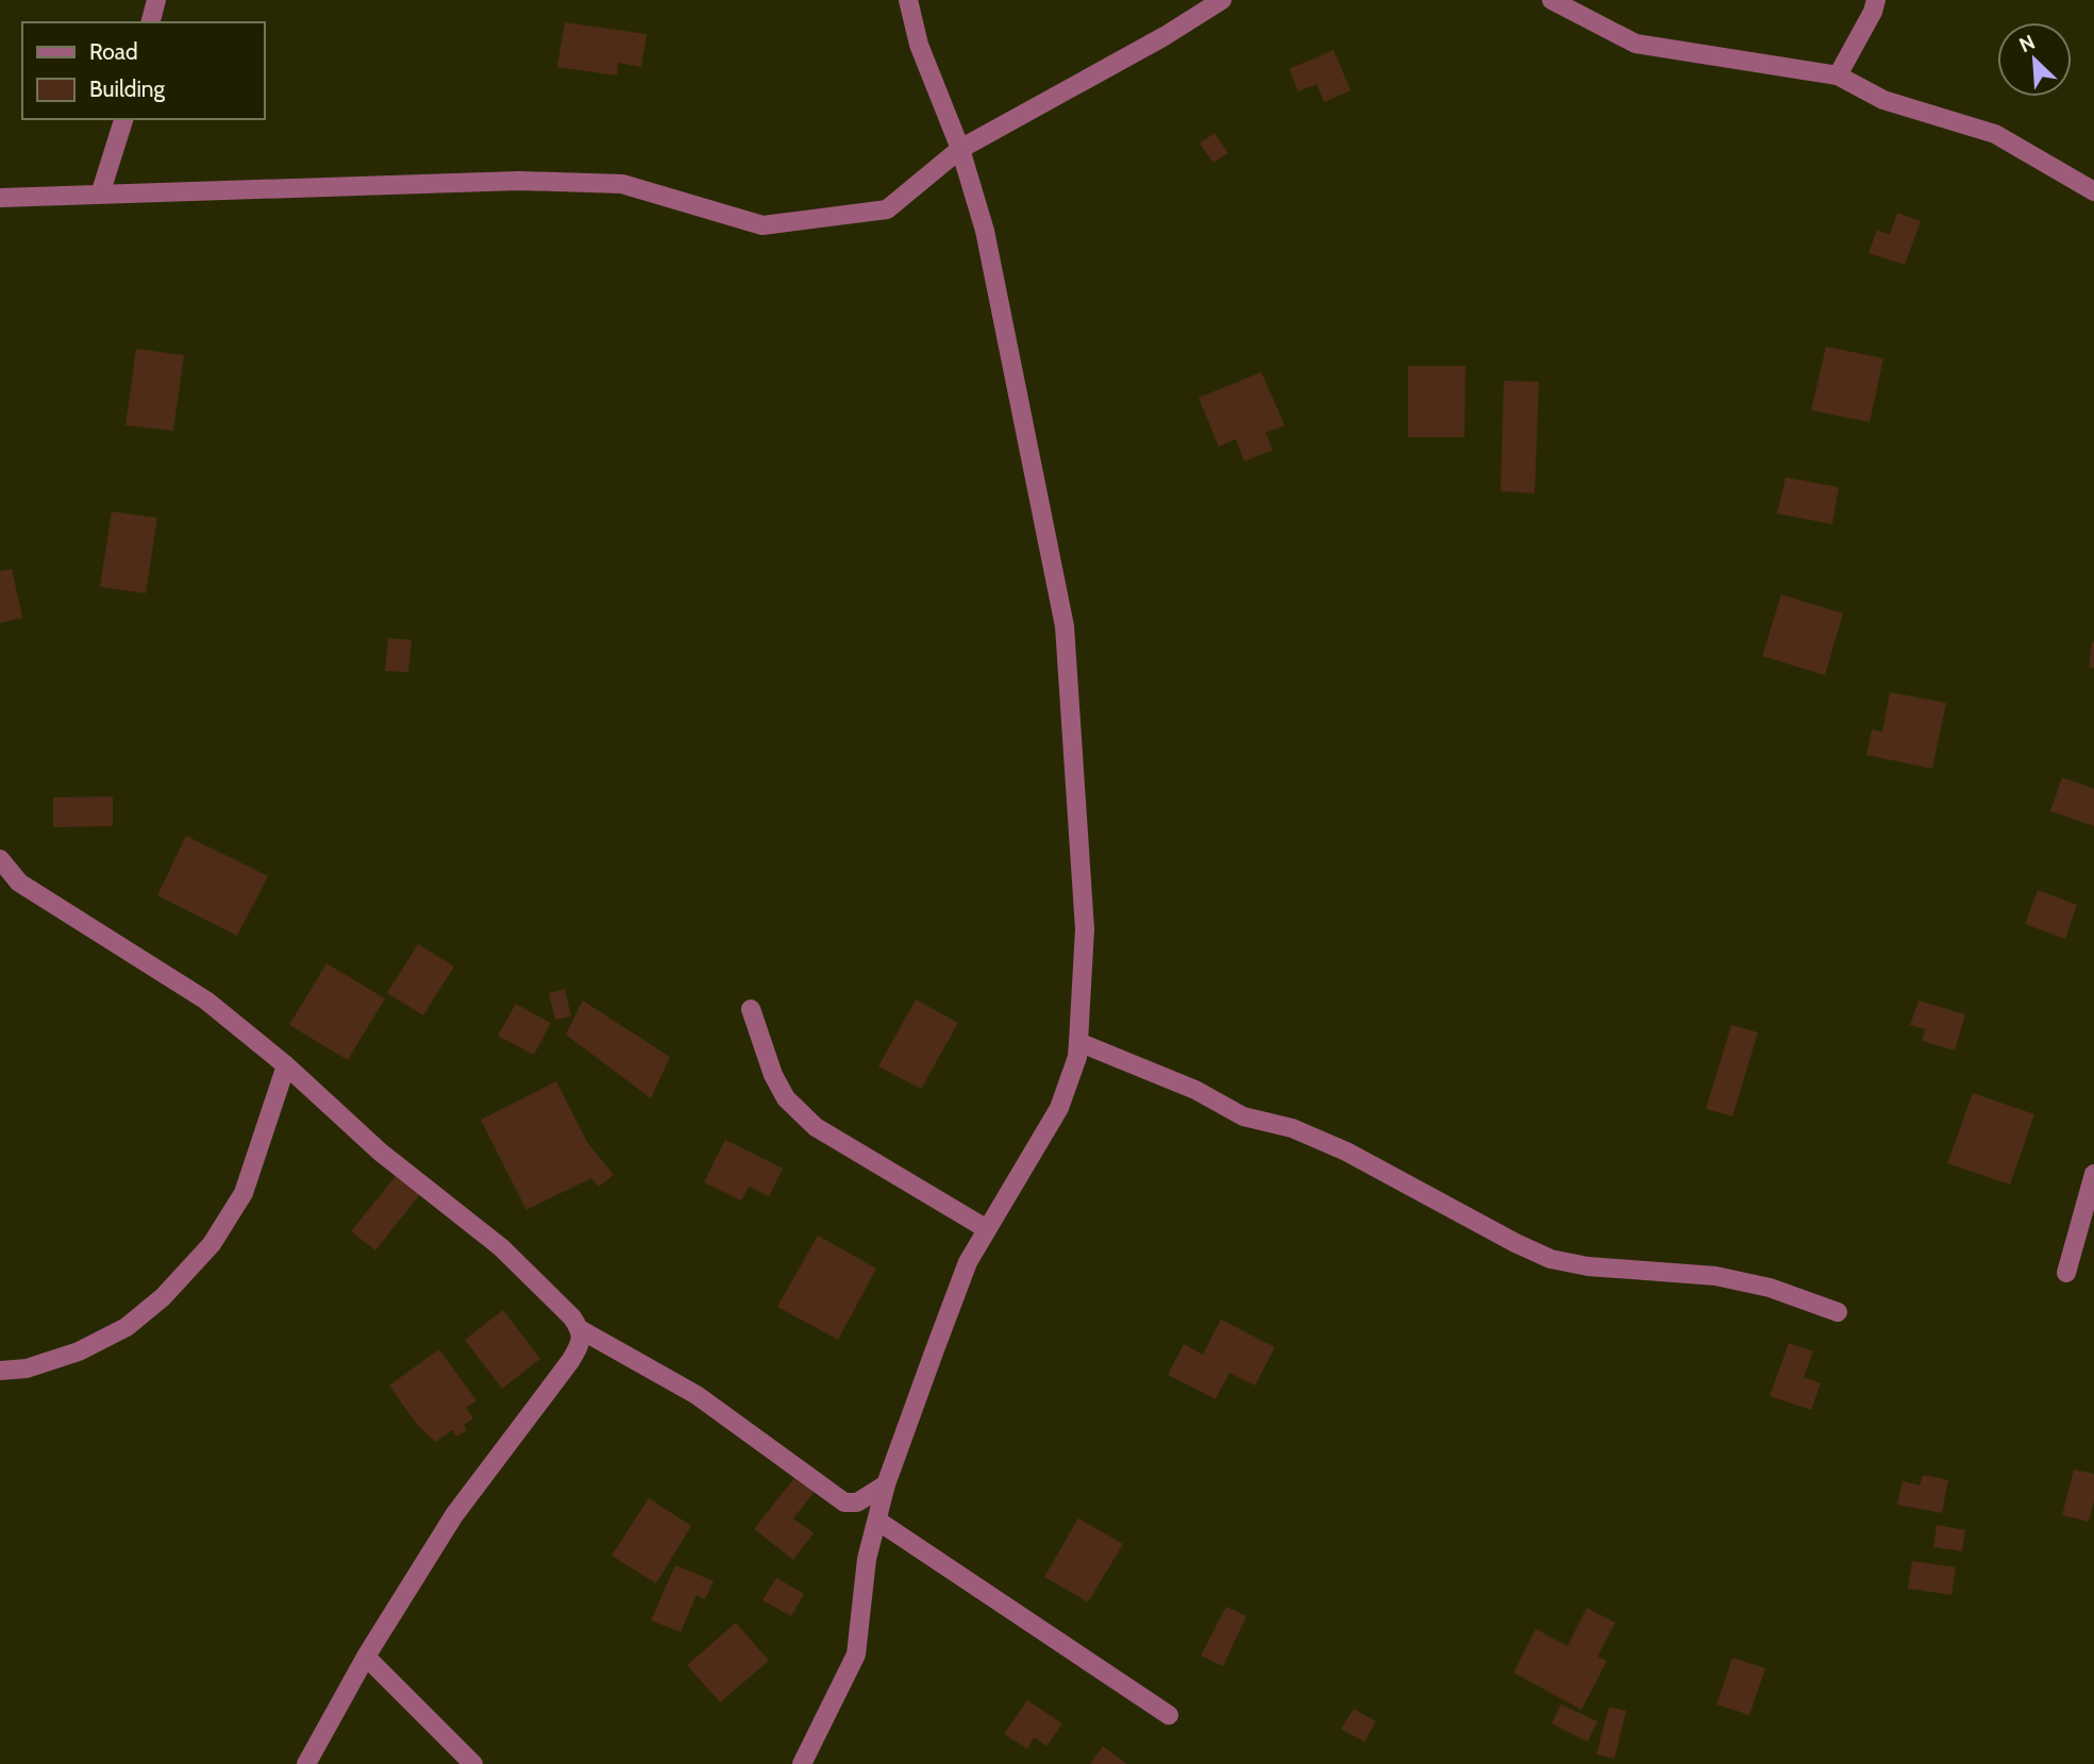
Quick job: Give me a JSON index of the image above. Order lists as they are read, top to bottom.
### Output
{
  "legend": ["Road", "Building"],
  "north": "top left"
}
